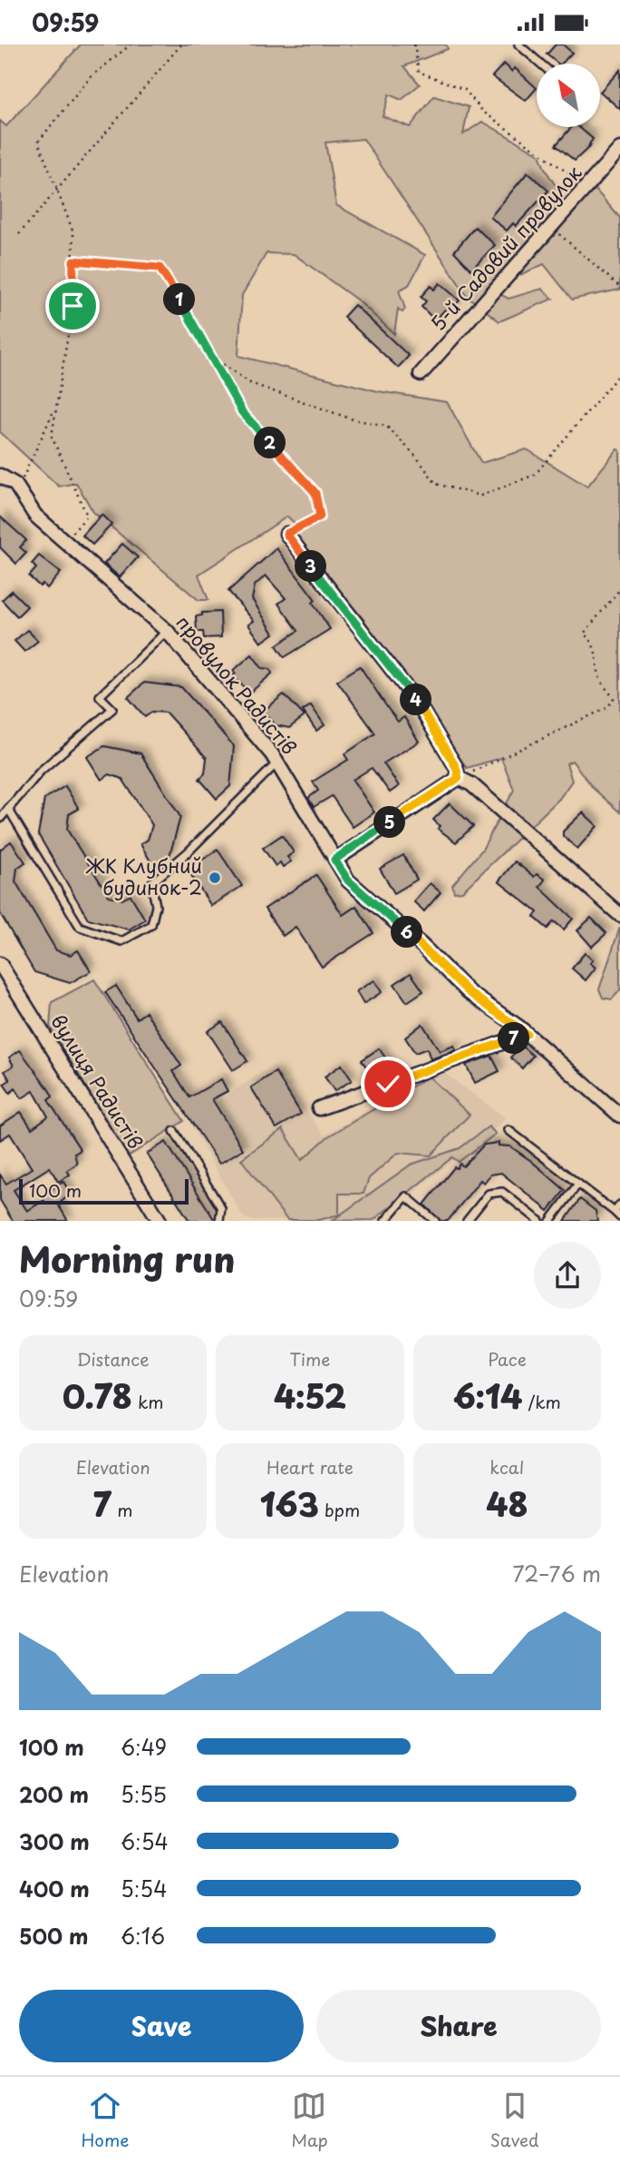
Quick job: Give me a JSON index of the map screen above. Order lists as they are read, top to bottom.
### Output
{
  "streets": {
    "street": ["5-й Садовий провулок", "провулок Радистів", "вулиця Радистів"]
  },
  "places": ["ЖК Клубний будинок-2"],
  "scale_bar": "100 m",
  "north": "top left",
  "page": {
    "status": "09:59",
    "pins": [
      "1",
      "2",
      "3",
      "4",
      "5",
      "6",
      "7"
    ],
    "scale": "100 m",
    "heading": ["Morning run", "09:59"],
    "stats": [
      ["Distance", "0.78 km"],
      ["Time", "4:52"],
      ["Pace", "6:14 /km"],
      ["Elevation", "7 m"],
      ["Heart rate", "163 bpm"],
      ["kcal", "48"]
    ],
    "chart": ["Elevation", "72–76 m"],
    "list": [
      {
        "name": "100 m",
        "note": "6:49"
      },
      {
        "name": "200 m",
        "note": "5:55"
      },
      {
        "name": "300 m",
        "note": "6:54"
      },
      {
        "name": "400 m",
        "note": "5:54"
      },
      {
        "name": "500 m",
        "note": "6:16"
      }
    ],
    "buttons": ["Save", "Share"],
    "tabs": ["Home", "Map", "Saved"]
  }
}
